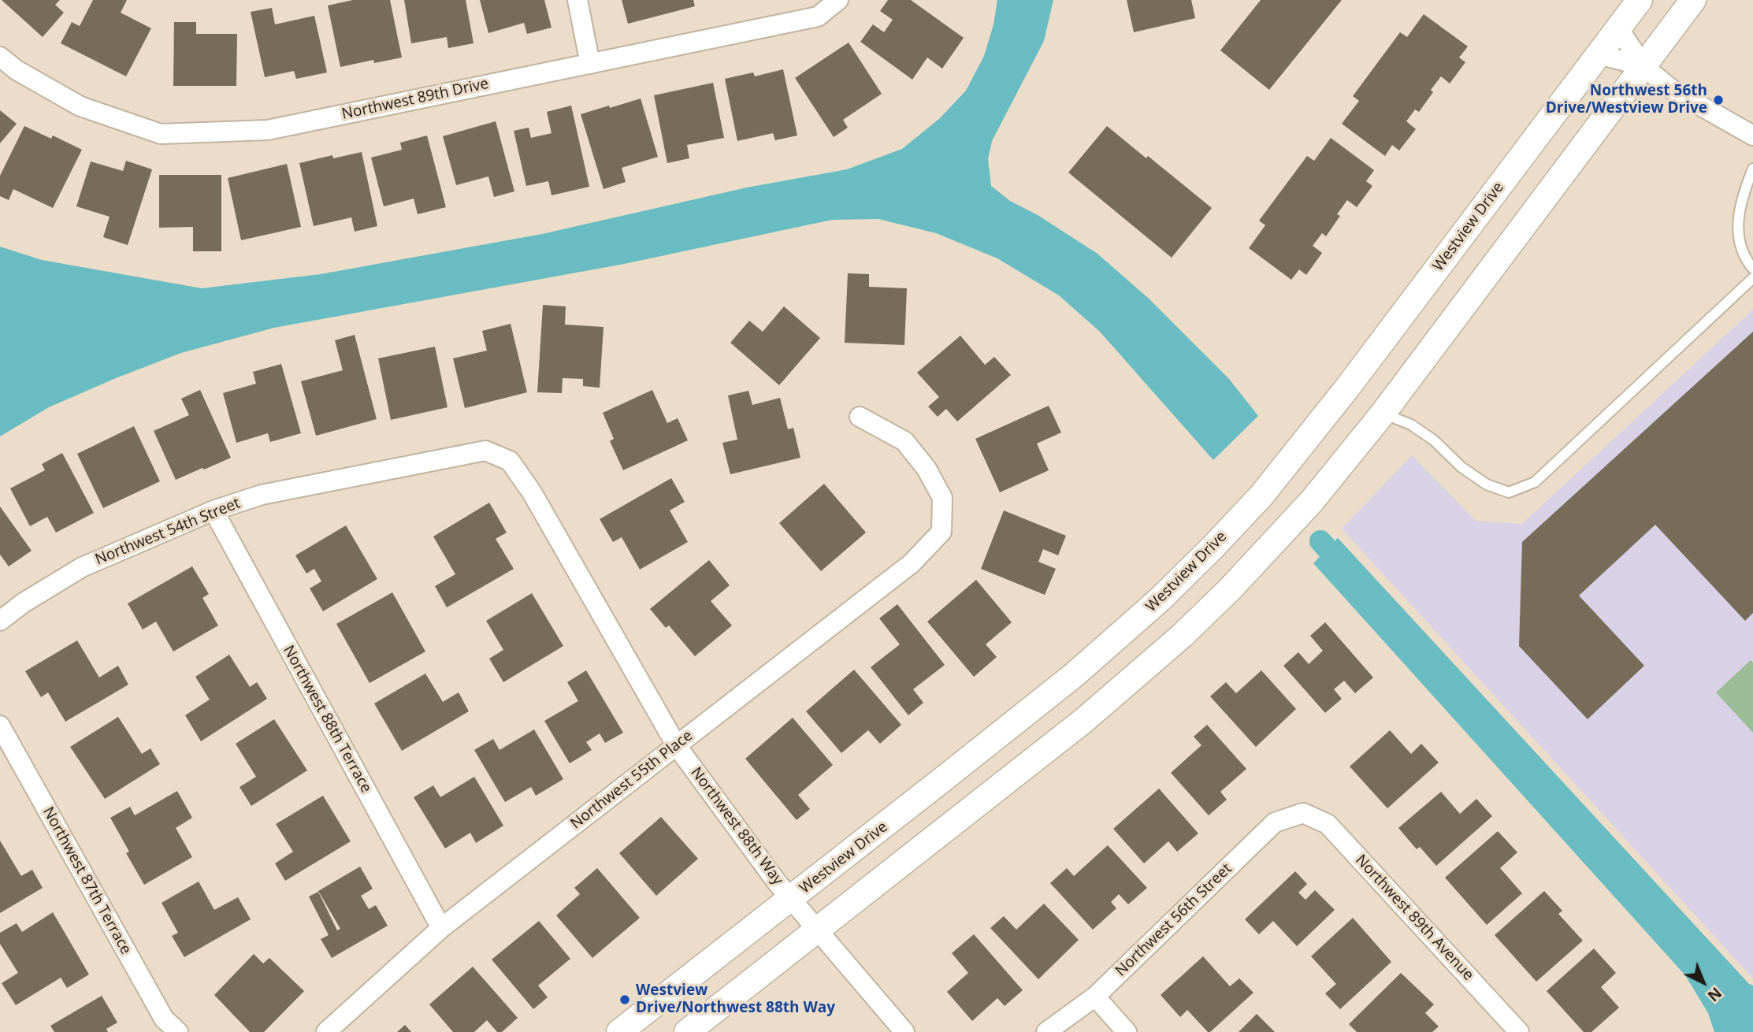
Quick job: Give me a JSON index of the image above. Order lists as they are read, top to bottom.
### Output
{
  "streets": {
    "street": [
      "Northwest 89th Drive",
      "Westview Drive",
      "Northwest 54th Street",
      "Northwest 88th Terrace",
      "Northwest 55th Place",
      "Northwest 88th Way",
      "Northwest 87th Terrace",
      "Northwest 89th Avenue",
      "Northwest 56th Street"
    ]
  },
  "crossings": [
    ["Westview Drive", "Northwest 88th Way"],
    ["Northwest 54th Street", "Northwest 88th Terrace"],
    ["Northwest 54th Street", "Northwest 88th Way"],
    ["Northwest 88th Terrace", "Northwest 55th Place"],
    ["Northwest 55th Place", "Northwest 88th Way"],
    ["Northwest 89th Avenue", "Northwest 56th Street"]
  ],
  "places": ["Northwest 56th Drive/Westview Drive", "Westview Drive/Northwest 88th Way"],
  "north": "bottom right"
}
